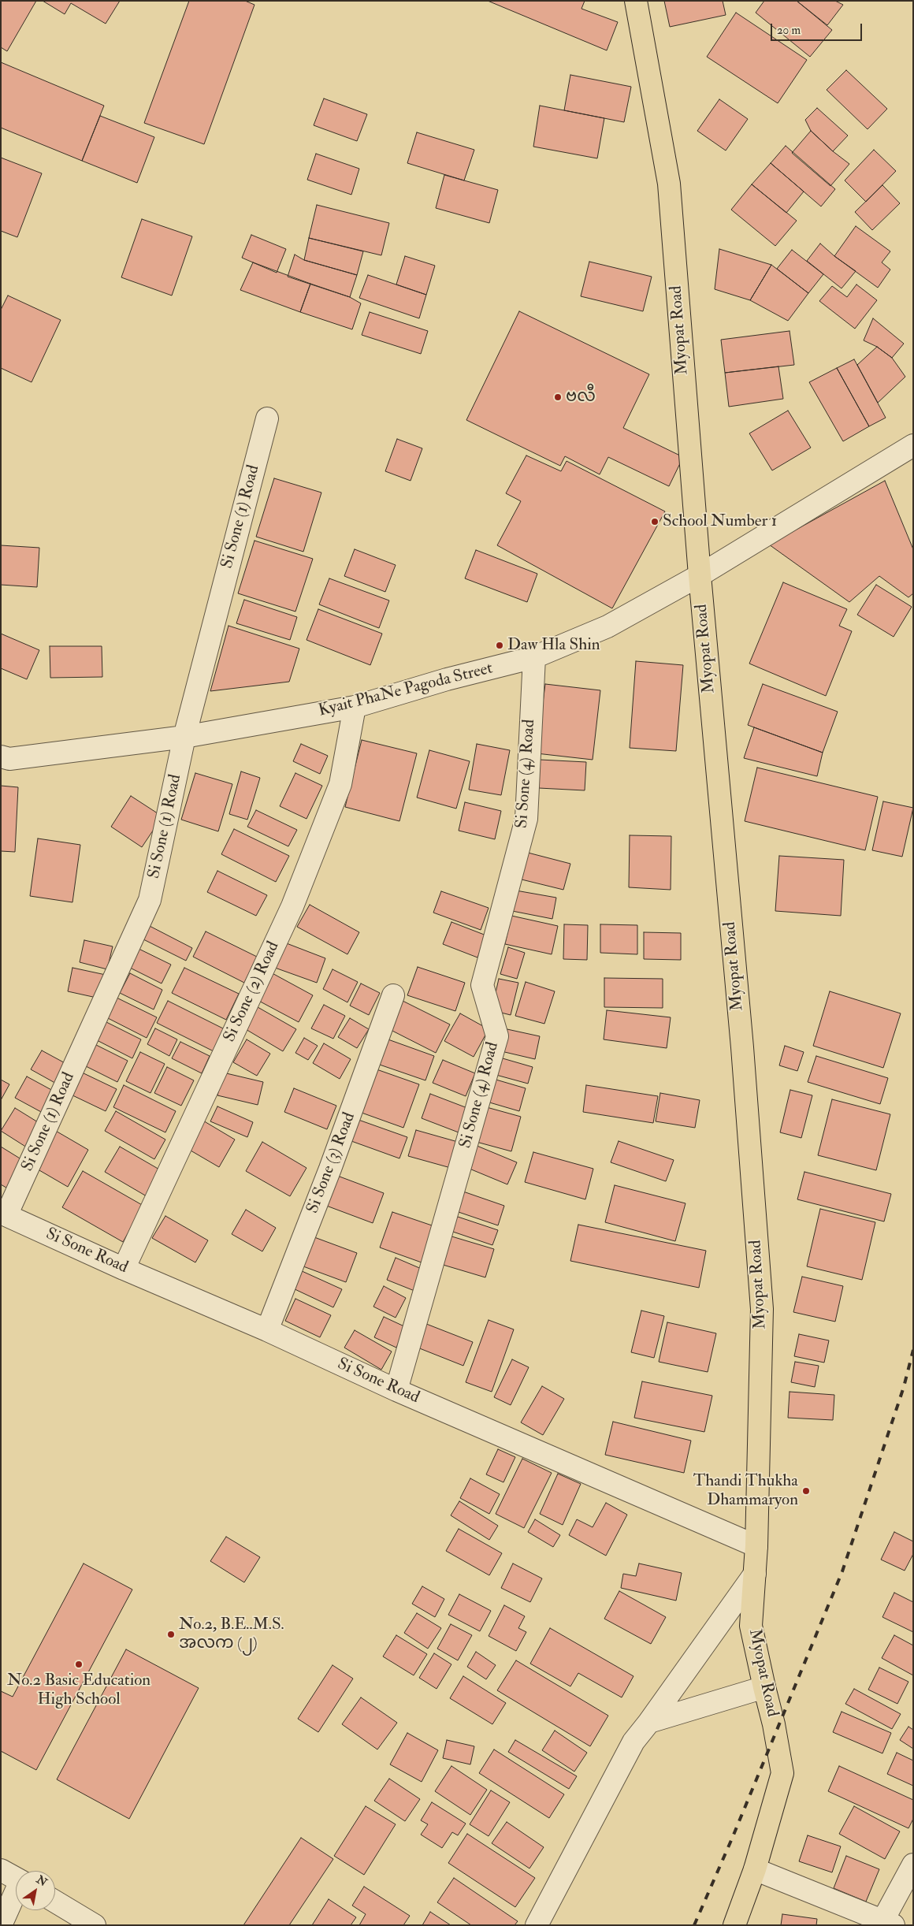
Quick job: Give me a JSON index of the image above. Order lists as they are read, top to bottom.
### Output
{
  "streets": {
    "main road": ["Myopat Road"],
    "street": [
      "Si Sone (1) Road",
      "Kyait PhaNe Pagoda Street",
      "Si Sone (4) Road",
      "Si Sone (2) Road",
      "Si Sone (3) Road",
      "Si Sone Road"
    ]
  },
  "crossings": [
    ["Myopat Road", "Kyait PhaNe Pagoda Street"],
    ["Myopat Road", "Si Sone Road"],
    ["Si Sone (1) Road", "Kyait PhaNe Pagoda Street"],
    ["Si Sone (1) Road", "Si Sone Road"],
    ["Kyait PhaNe Pagoda Street", "Si Sone (4) Road"],
    ["Kyait PhaNe Pagoda Street", "Si Sone (2) Road"],
    ["Si Sone (4) Road", "Si Sone Road"],
    ["Si Sone (2) Road", "Si Sone Road"],
    ["Si Sone (3) Road", "Si Sone Road"]
  ],
  "places": [
    "ဗလီ",
    "School Number 1",
    "Daw Hla Shin",
    "Thandi Thukha Dhammaryon",
    "No.2, B.E..M.S. အလက (၂)",
    "No.2 Basic Education High School"
  ],
  "scale_bar": "20 m",
  "north": "top right"
}
